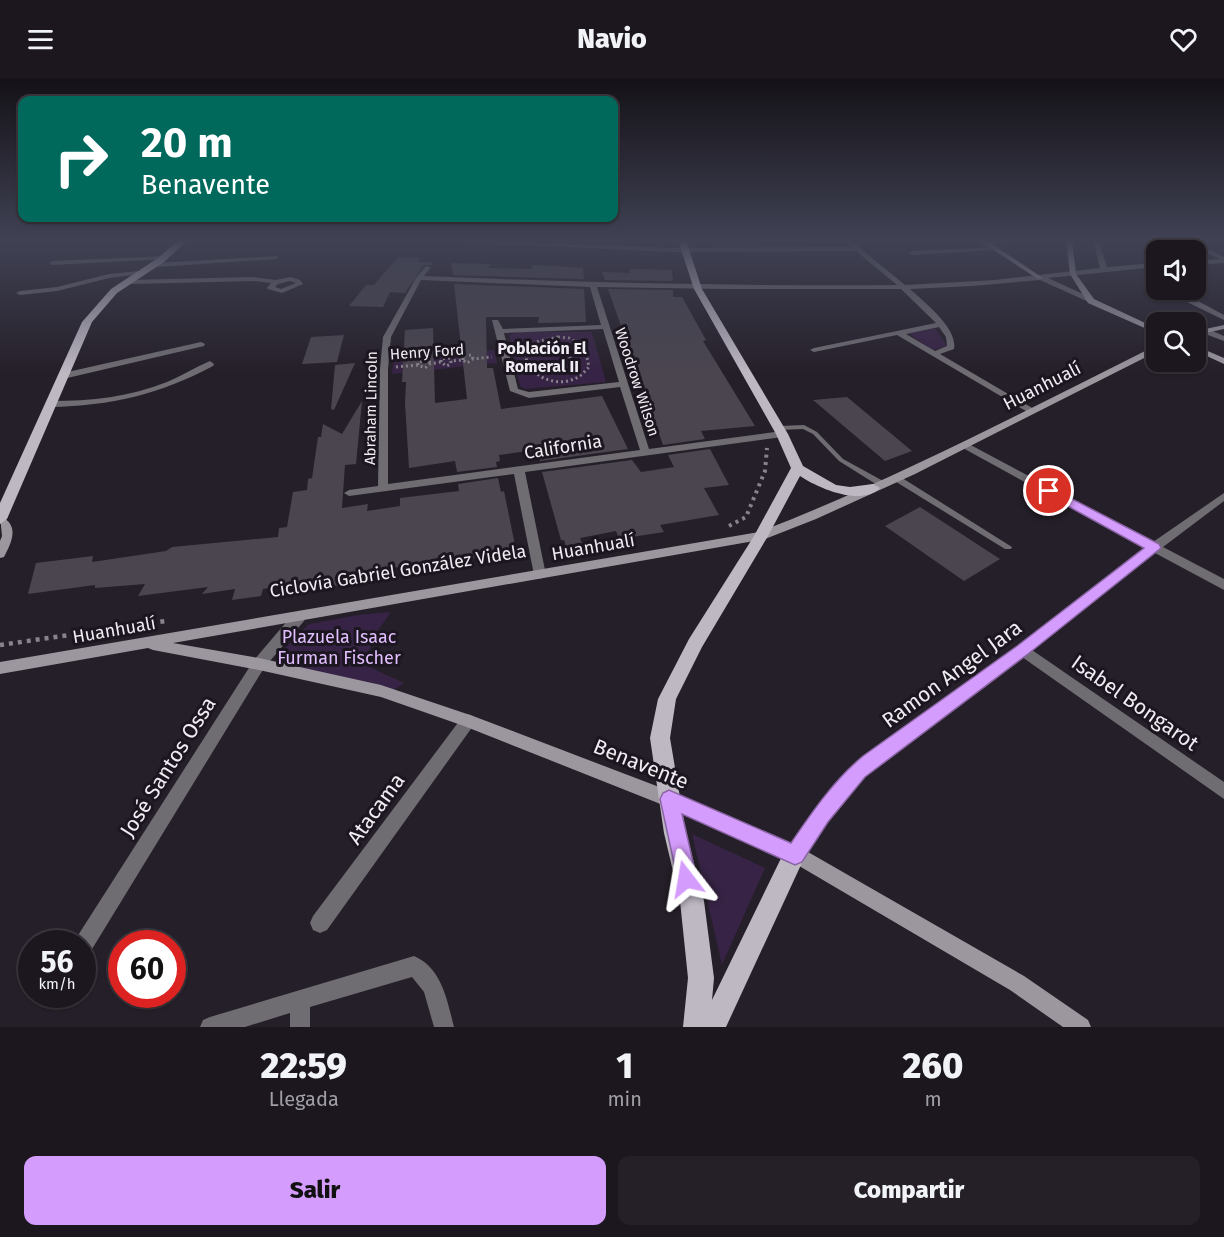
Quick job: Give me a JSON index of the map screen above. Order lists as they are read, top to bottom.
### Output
{
  "streets": {
    "main road": ["Huanhualí", "Benavente"],
    "street": [
      "Woodrow Wilson",
      "Abraham Lincoln",
      "California",
      "Ramon Angel Jara",
      "Isabel Bongarot",
      "José Santos Ossa",
      "Atacama"
    ],
    "path": ["Henry Ford"]
  },
  "crossings": [
    ["Henry Ford", "Abraham Lincoln"],
    ["Woodrow Wilson", "California"],
    ["Huanhualí", "Benavente"],
    ["Huanhualí", "José Santos Ossa"],
    ["Abraham Lincoln", "California"],
    ["Ramon Angel Jara", "Isabel Bongarot"],
    ["Ramon Angel Jara", "Benavente"],
    ["Benavente", "José Santos Ossa"],
    ["Benavente", "Atacama"]
  ],
  "districts": ["Población El Romeral II"],
  "parks": ["Plazuela Isaac Furman Fischer"],
  "page": {
    "header": "Navio",
    "turn": ["20 m", "Benavente"],
    "speed": "56 km/h",
    "limit": "60",
    "eta": [
      "22:59",
      "Llegada",
      "1",
      "min",
      "260",
      "m"
    ],
    "buttons": ["Salir", "Compartir"]
  }
}
